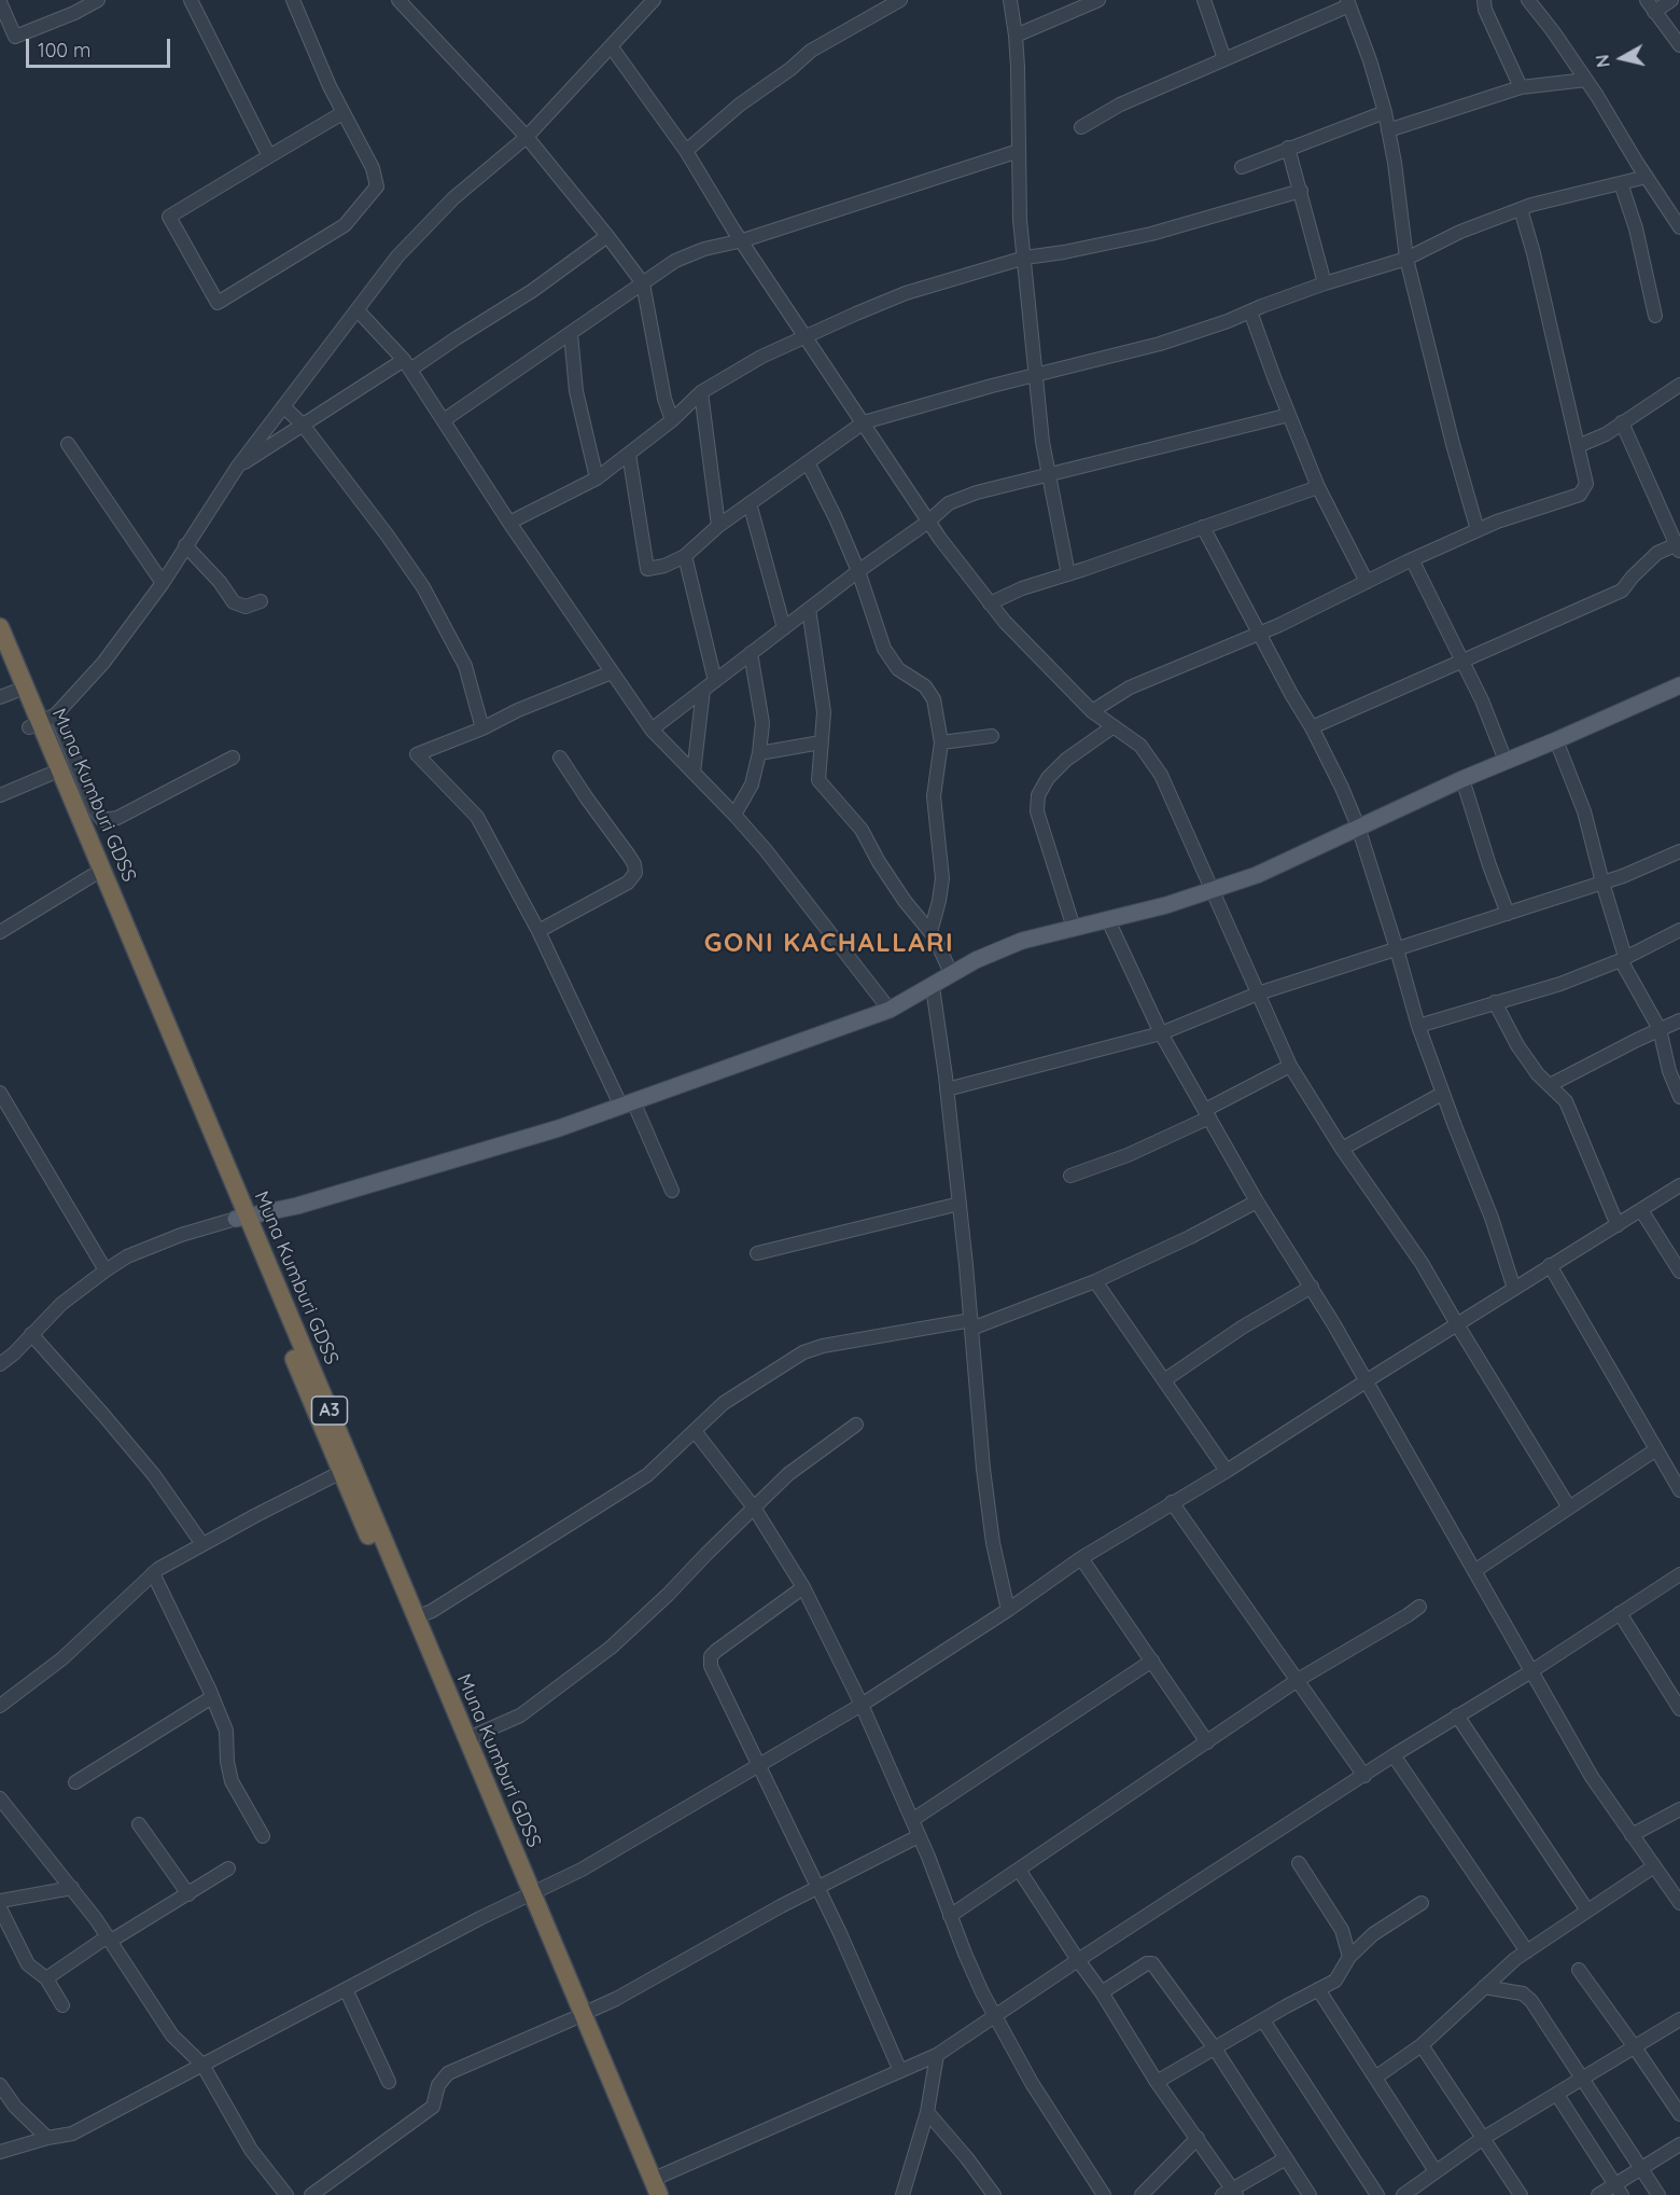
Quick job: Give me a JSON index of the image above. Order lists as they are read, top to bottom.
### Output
{
  "streets": {
    "highway": ["Muna Kumburi GDSS", "A3"]
  },
  "districts": ["GONI KACHALLARI"],
  "scale_bar": "100 m",
  "north": "left"
}
